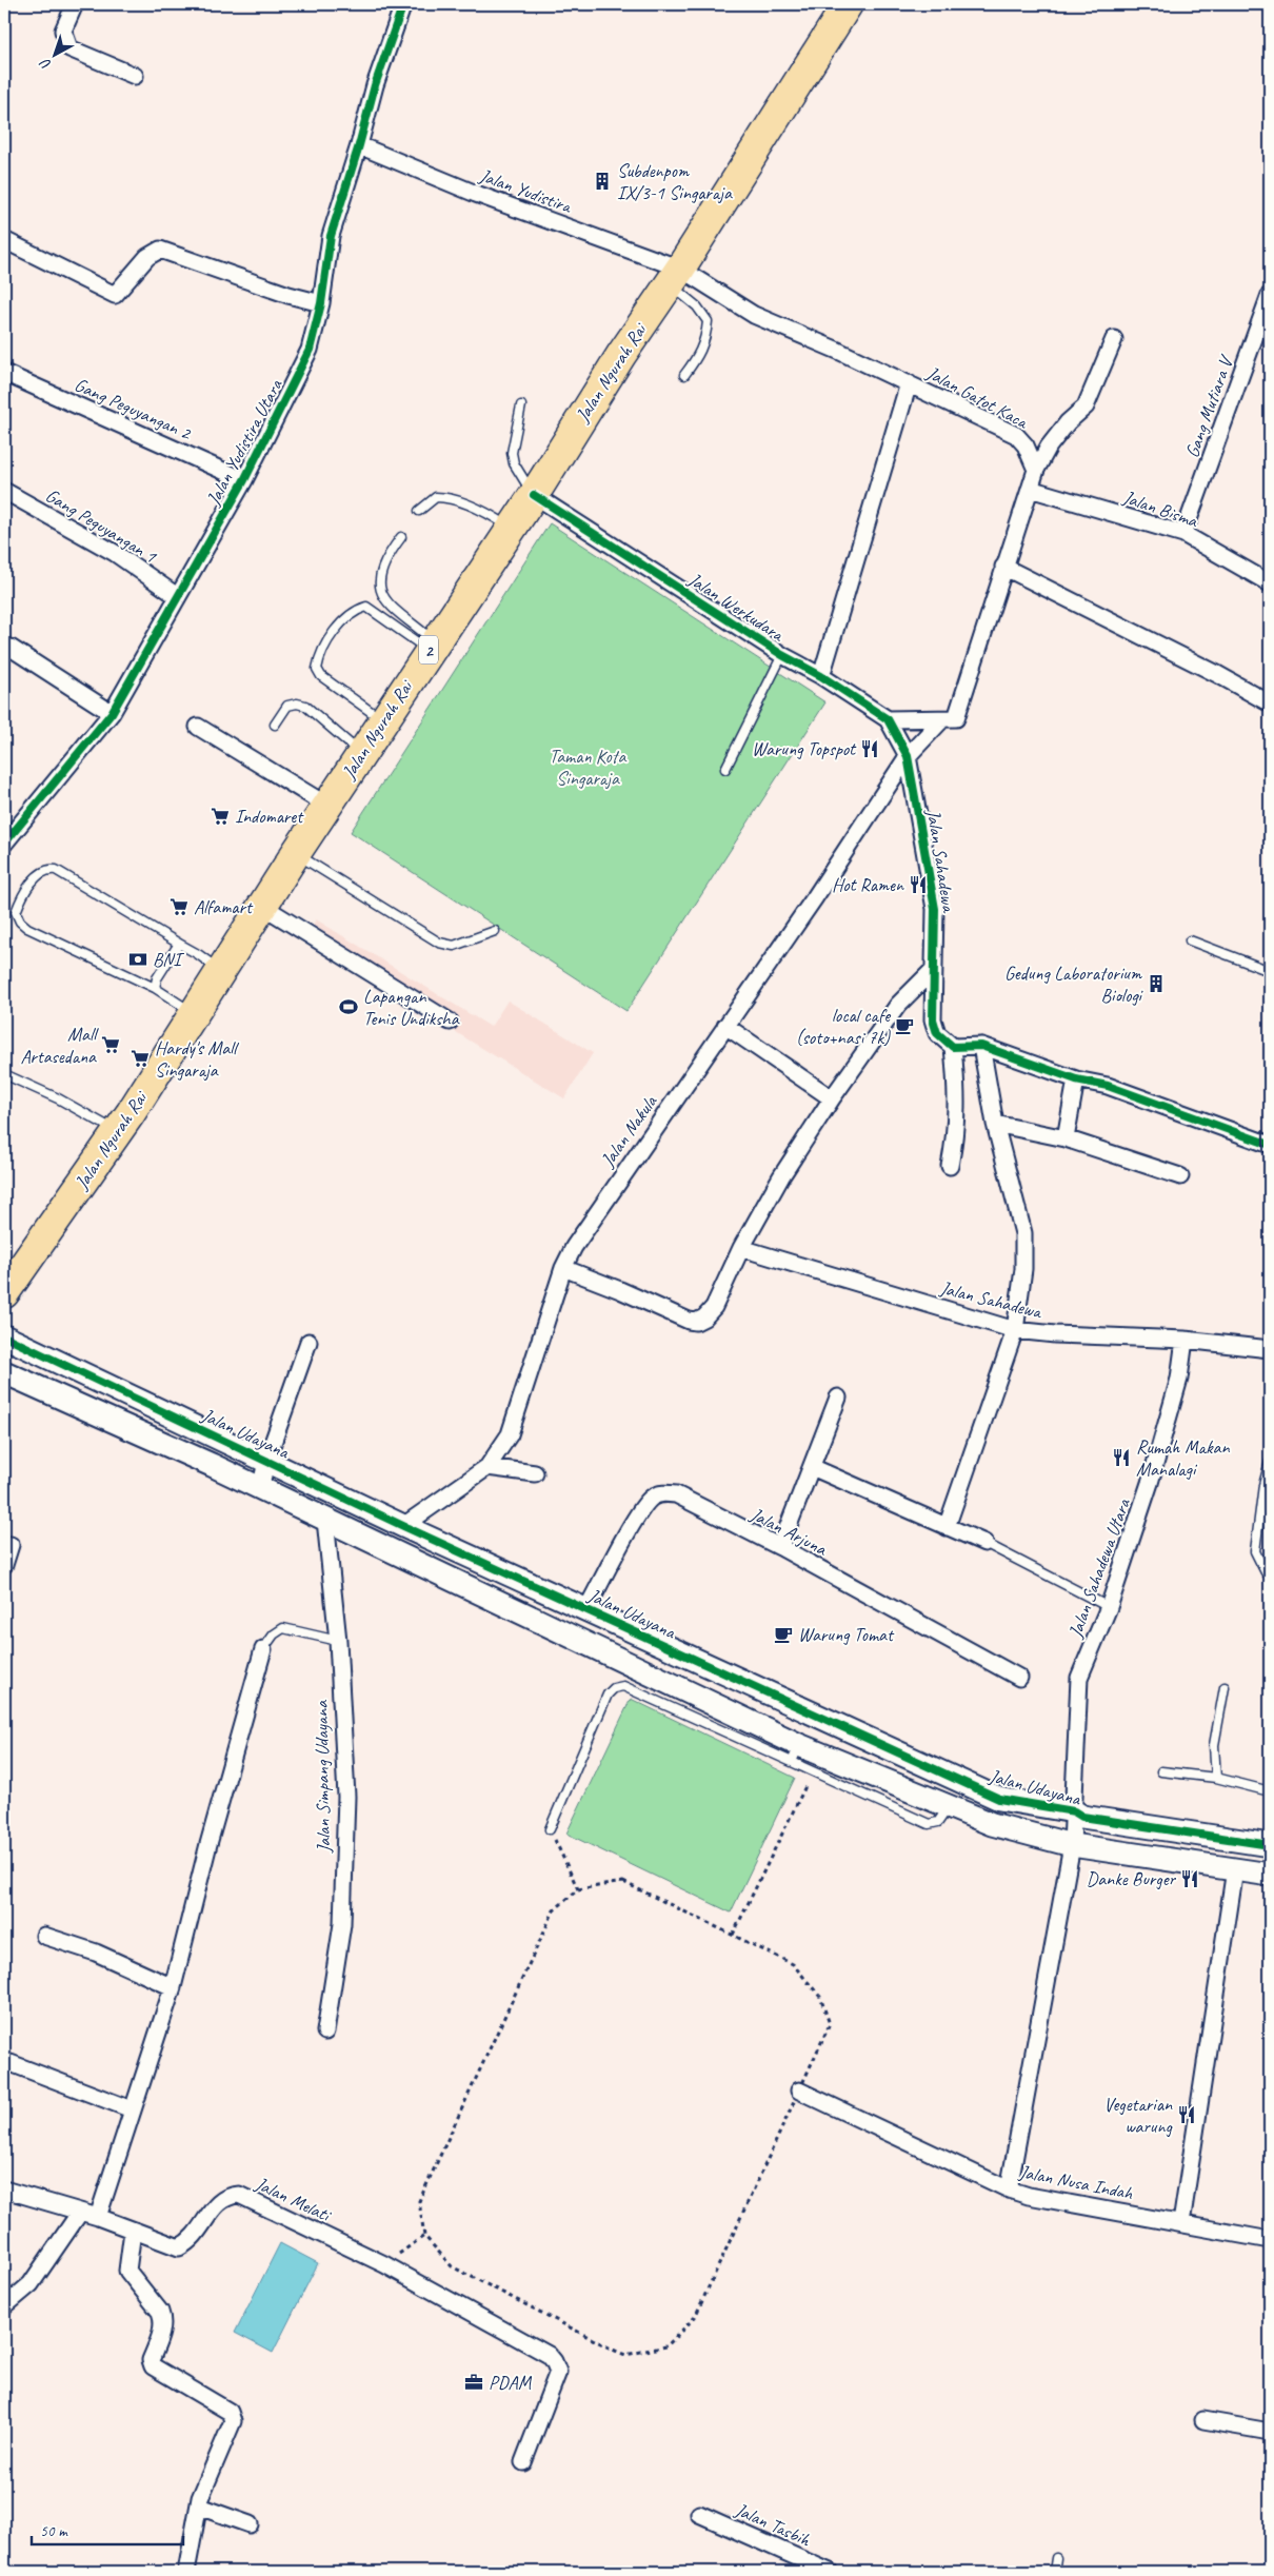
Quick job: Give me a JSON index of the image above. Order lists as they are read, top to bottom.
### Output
{
  "streets": {
    "highway": ["Jalan Ngurah Rai", "2"],
    "street": [
      "Jalan Yudistira",
      "Jalan Gatot Kaca",
      "Gang Mutiara V",
      "Gang Peguyangan 2",
      "Jalan Yudistira Utara",
      "Jalan Bisma",
      "Gang Peguyangan 1",
      "Jalan Werkudara",
      "Jalan Sahadewa",
      "Jalan Nakula",
      "Jalan Udayana",
      "Jalan Arjuna",
      "Jalan Sahadewa Utara",
      "Jalan Simpang Udayana",
      "Jalan Nusa Indah",
      "Jalan Melati",
      "Jalan Tasbih"
    ]
  },
  "crossings": [
    ["Jalan Yudistira", "Jalan Ngurah Rai"],
    ["Jalan Yudistira", "Jalan Gatot Kaca"],
    ["Jalan Yudistira", "Jalan Yudistira Utara"],
    ["Jalan Ngurah Rai", "Jalan Gatot Kaca"],
    ["Jalan Ngurah Rai", "Jalan Werkudara"],
    ["Gang Mutiara V", "Jalan Bisma"],
    ["Gang Peguyangan 2", "Jalan Yudistira Utara"],
    ["Jalan Yudistira Utara", "Gang Peguyangan 1"],
    ["Jalan Werkudara", "Jalan Sahadewa"],
    ["Jalan Werkudara", "Jalan Nakula"],
    ["Jalan Sahadewa", "Jalan Nakula"],
    ["Jalan Sahadewa", "Jalan Sahadewa Utara"],
    ["Jalan Nakula", "Jalan Udayana"],
    ["Jalan Udayana", "Jalan Arjuna"],
    ["Jalan Udayana", "Jalan Sahadewa Utara"],
    ["Jalan Sahadewa Utara", "Jalan Nusa Indah"]
  ],
  "parks": ["Taman Kota Singaraja"],
  "places": {
    "building": ["Subdenpom IX/3-1 Singaraja", "Gedung Laboratorium Biologi"],
    "restaurant": [
      "Warung Topspot",
      "Hot Ramen",
      "Rumah Makan Manalagi",
      "Danke Burger",
      "Vegetarian warung"
    ],
    "supermarket": [
      "Indomaret",
      "Alfamart",
      "Mall Artasedana",
      "Hardy's Mall Singaraja"
    ],
    "bank": ["BNI"],
    "sports": ["Lapangan Tenis Undiksha"],
    "cafe": ["local cafe (soto+nasi 7k)", "Warung Tomat"],
    "office": ["PDAM"]
  },
  "scale_bar": "50 m",
  "north": "bottom left"
}
